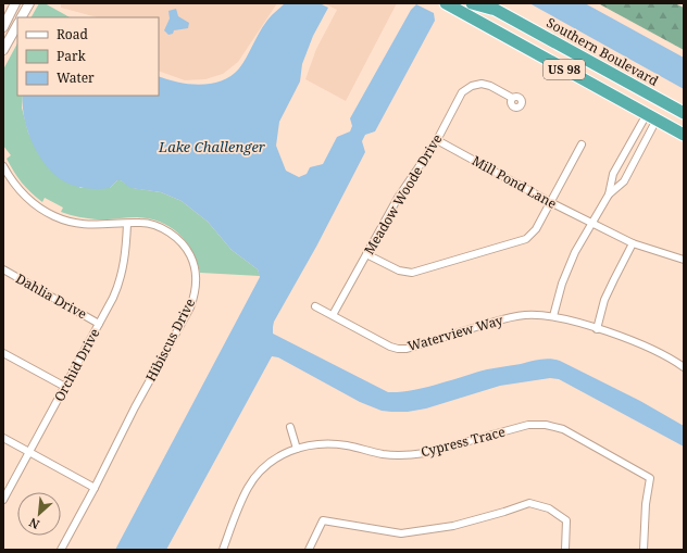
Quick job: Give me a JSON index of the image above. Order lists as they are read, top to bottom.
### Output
{
  "streets": {
    "highway": ["Southern Boulevard", "US 98"],
    "street": [
      "Mill Pond Lane",
      "Meadow Woode Drive",
      "Dahlia Drive",
      "Waterview Way",
      "Hibiscus Drive",
      "Orchid Drive",
      "Cypress Trace"
    ]
  },
  "crossings": [
    ["Mill Pond Lane", "Meadow Woode Drive"],
    ["Meadow Woode Drive", "Waterview Way"],
    ["Dahlia Drive", "Orchid Drive"],
    ["Hibiscus Drive", "Orchid Drive"]
  ],
  "water": ["Lake Challenger"],
  "legend": ["Road", "Park", "Water"],
  "north": "bottom left"
}
